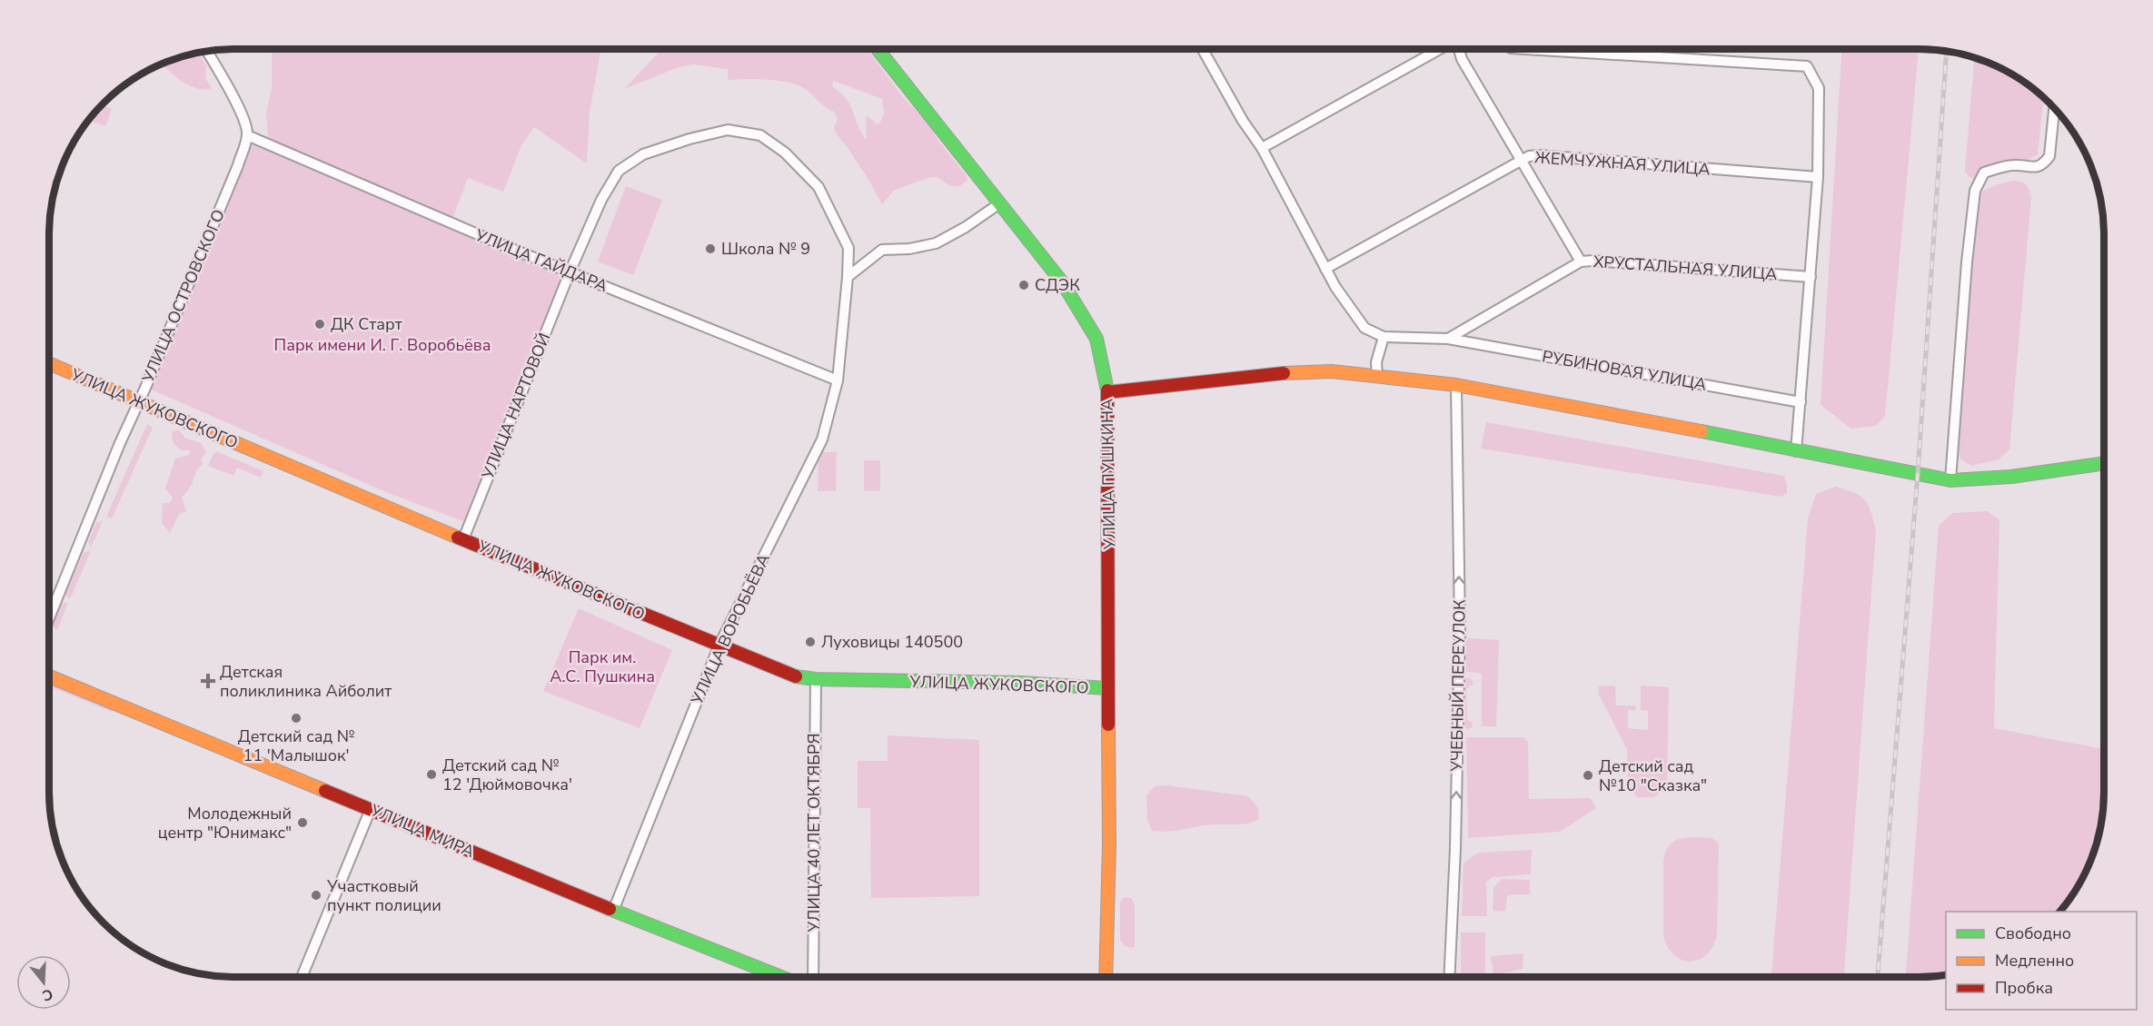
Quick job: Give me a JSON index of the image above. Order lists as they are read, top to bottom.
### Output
{
  "streets": {
    "street": [
      "ЖЕМЧУЖНАЯ УЛИЦА",
      "УЛИЦА ГАЙДАРА",
      "ХРУСТАЛЬНАЯ УЛИЦА",
      "УЛИЦА ОСТРОВСКОГО",
      "РУБИНОВАЯ УЛИЦА",
      "УЛИЦА НАРТОВОЙ",
      "УЛИЦА ЖУКОВСКОГО",
      "УЛИЦА ПУШКИНА",
      "УЛИЦА ВОРОБЬЁВА",
      "УЧЕБНЫЙ ПЕРЕУЛОК",
      "УЛИЦА МИРА",
      "УЛИЦА 40 ЛЕТ ОКТЯБРЯ"
    ]
  },
  "crossings": [
    ["УЛИЦА ГАЙДАРА", "УЛИЦА ОСТРОВСКОГО"],
    ["УЛИЦА ГАЙДАРА", "УЛИЦА НАРТОВОЙ"],
    ["УЛИЦА ГАЙДАРА", "УЛИЦА ВОРОБЬЁВА"],
    ["ХРУСТАЛЬНАЯ УЛИЦА", "РУБИНОВАЯ УЛИЦА"],
    ["УЛИЦА ОСТРОВСКОГО", "УЛИЦА ЖУКОВСКОГО"],
    ["УЛИЦА НАРТОВОЙ", "УЛИЦА ЖУКОВСКОГО"],
    ["УЛИЦА НАРТОВОЙ", "УЛИЦА ВОРОБЬЁВА"],
    ["УЛИЦА ЖУКОВСКОГО", "УЛИЦА ПУШКИНА"],
    ["УЛИЦА ЖУКОВСКОГО", "УЛИЦА ВОРОБЬЁВА"],
    ["УЛИЦА ЖУКОВСКОГО", "УЛИЦА 40 ЛЕТ ОКТЯБРЯ"],
    ["УЛИЦА ВОРОБЬЁВА", "УЛИЦА МИРА"]
  ],
  "one_way": ["УЧЕБНЫЙ ПЕРЕУЛОК"],
  "parks": ["Парк имени И. Г. Воробьёва", "Парк им. А.С. Пушкина"],
  "places": {
    "other": [
      "Школа № 9",
      "СДЭК",
      "ДК Старт",
      "Луховицы 140500",
      "Детский сад № 11 'Малышок'",
      "Детский сад № 12 'Дюймовочка'",
      "Детский сад №10 \"Сказка\"",
      "Молодежный центр \"Юнимакс\"",
      "Участковый пункт полиции"
    ],
    "health": ["Детская поликлиника Айболит"]
  },
  "legend": ["Свободно", "Медленно", "Пробка"],
  "north": "bottom"
}
